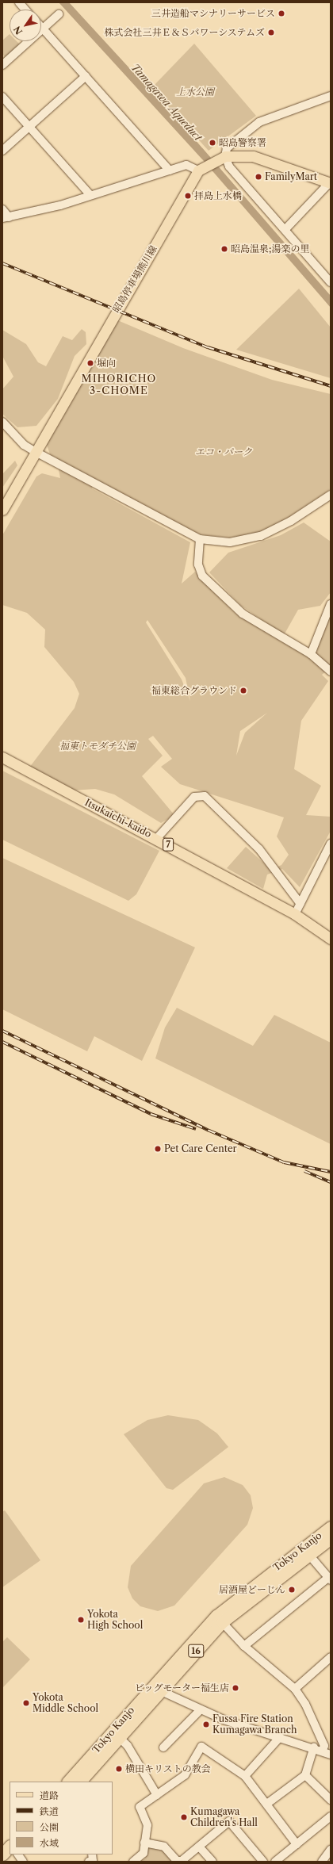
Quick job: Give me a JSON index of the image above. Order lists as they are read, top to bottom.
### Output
{
  "streets": {
    "highway": ["Tokyo Kanjo", "16"],
    "main road": ["昭島停車場熊川線", "Itsukaichi-kaido", "7"]
  },
  "districts": ["MIHORICHO 3-CHOME"],
  "water": ["Tamagawa Aqueduct"],
  "parks": ["上水公園", "エコ・パーク", "福東トモダチ公園"],
  "places": [
    "三井造船マシナリーサービス",
    "株式会社三井Ｅ＆Ｓパワーシステムズ",
    "昭島警察署",
    "FamilyMart",
    "拝島上水橋",
    "昭島温泉;湯楽の里",
    "堀向",
    "福東総合グラウンド",
    "Pet Care Center",
    "居酒屋どーじん",
    "Yokota High School",
    "ビッグモーター福生店",
    "Yokota Middle School",
    "Fussa Fire Station Kumagawa Branch",
    "横田キリストの教会",
    "Kumagawa Children's Hall"
  ],
  "legend": [
    "道路",
    "鉄道",
    "公園",
    "水域"
  ],
  "north": "bottom left"
}
